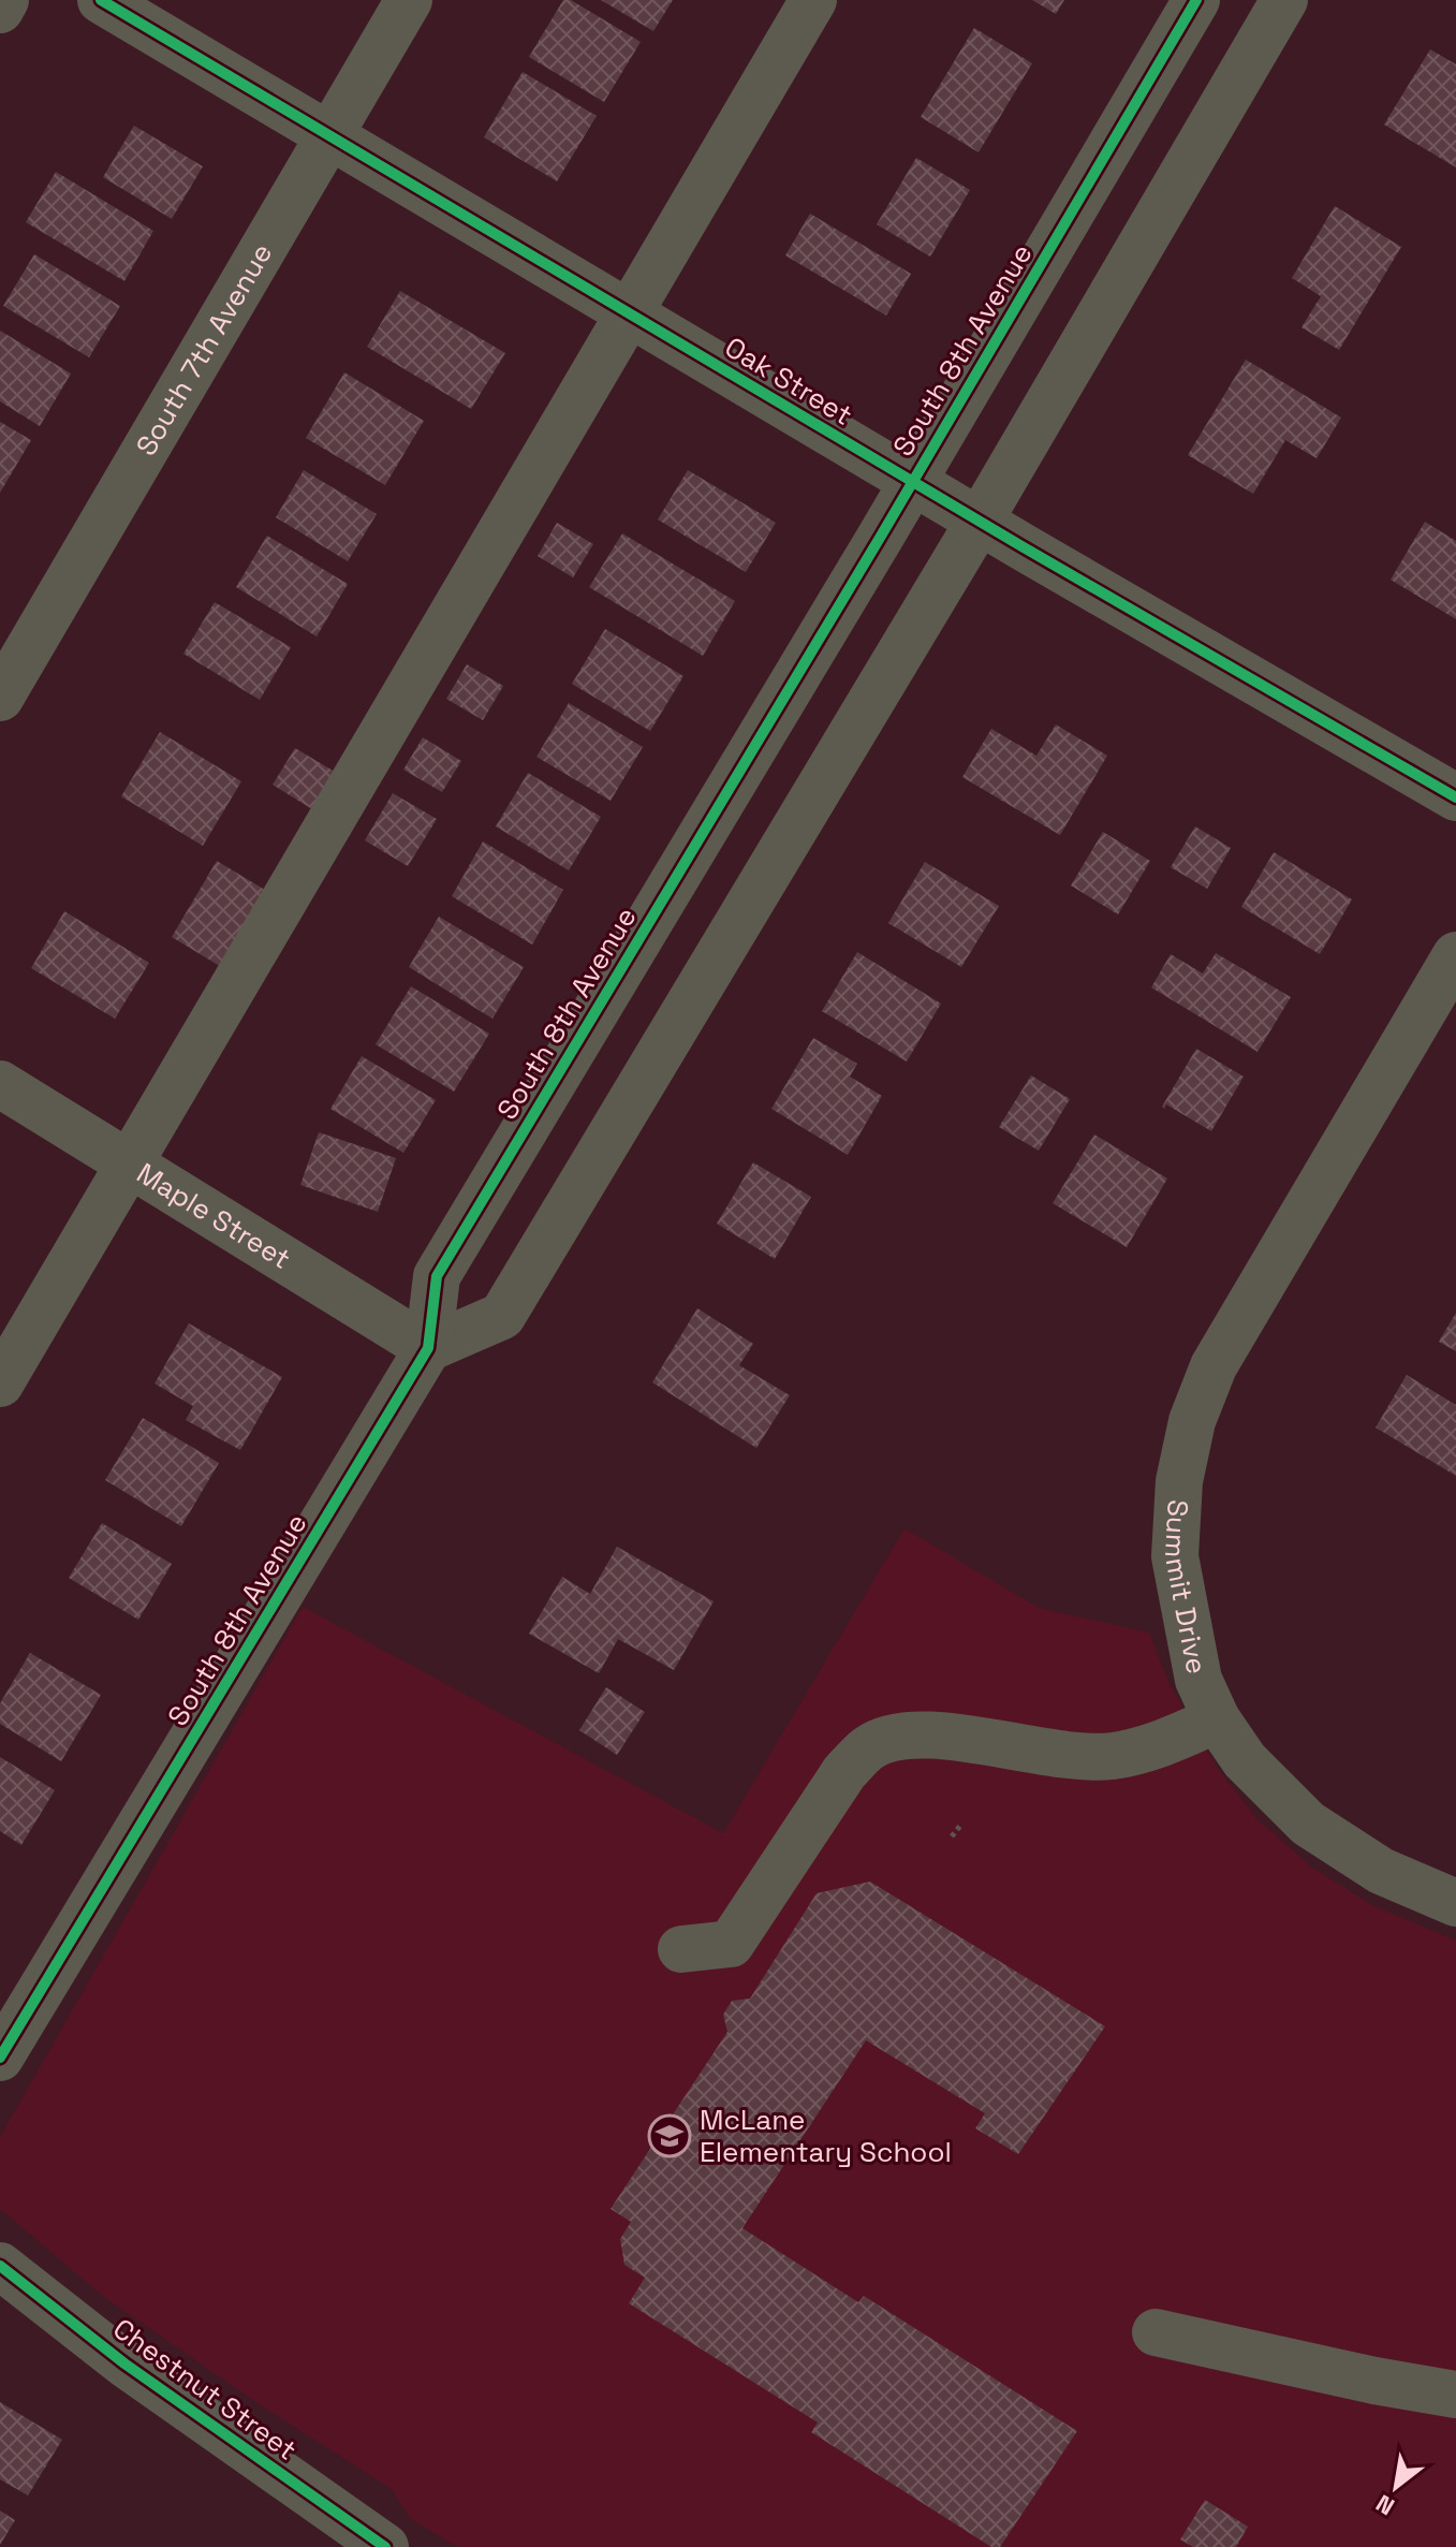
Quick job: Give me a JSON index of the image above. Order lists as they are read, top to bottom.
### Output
{
  "streets": {
    "street": [
      "South 7th Avenue",
      "South 8th Avenue",
      "Oak Street",
      "Maple Street",
      "Summit Drive",
      "Chestnut Street"
    ]
  },
  "crossings": [
    ["South 7th Avenue", "Oak Street"],
    ["South 8th Avenue", "Oak Street"],
    ["South 8th Avenue", "Maple Street"]
  ],
  "places": {
    "school or university": ["McLane Elementary School"]
  },
  "north": "bottom left"
}
